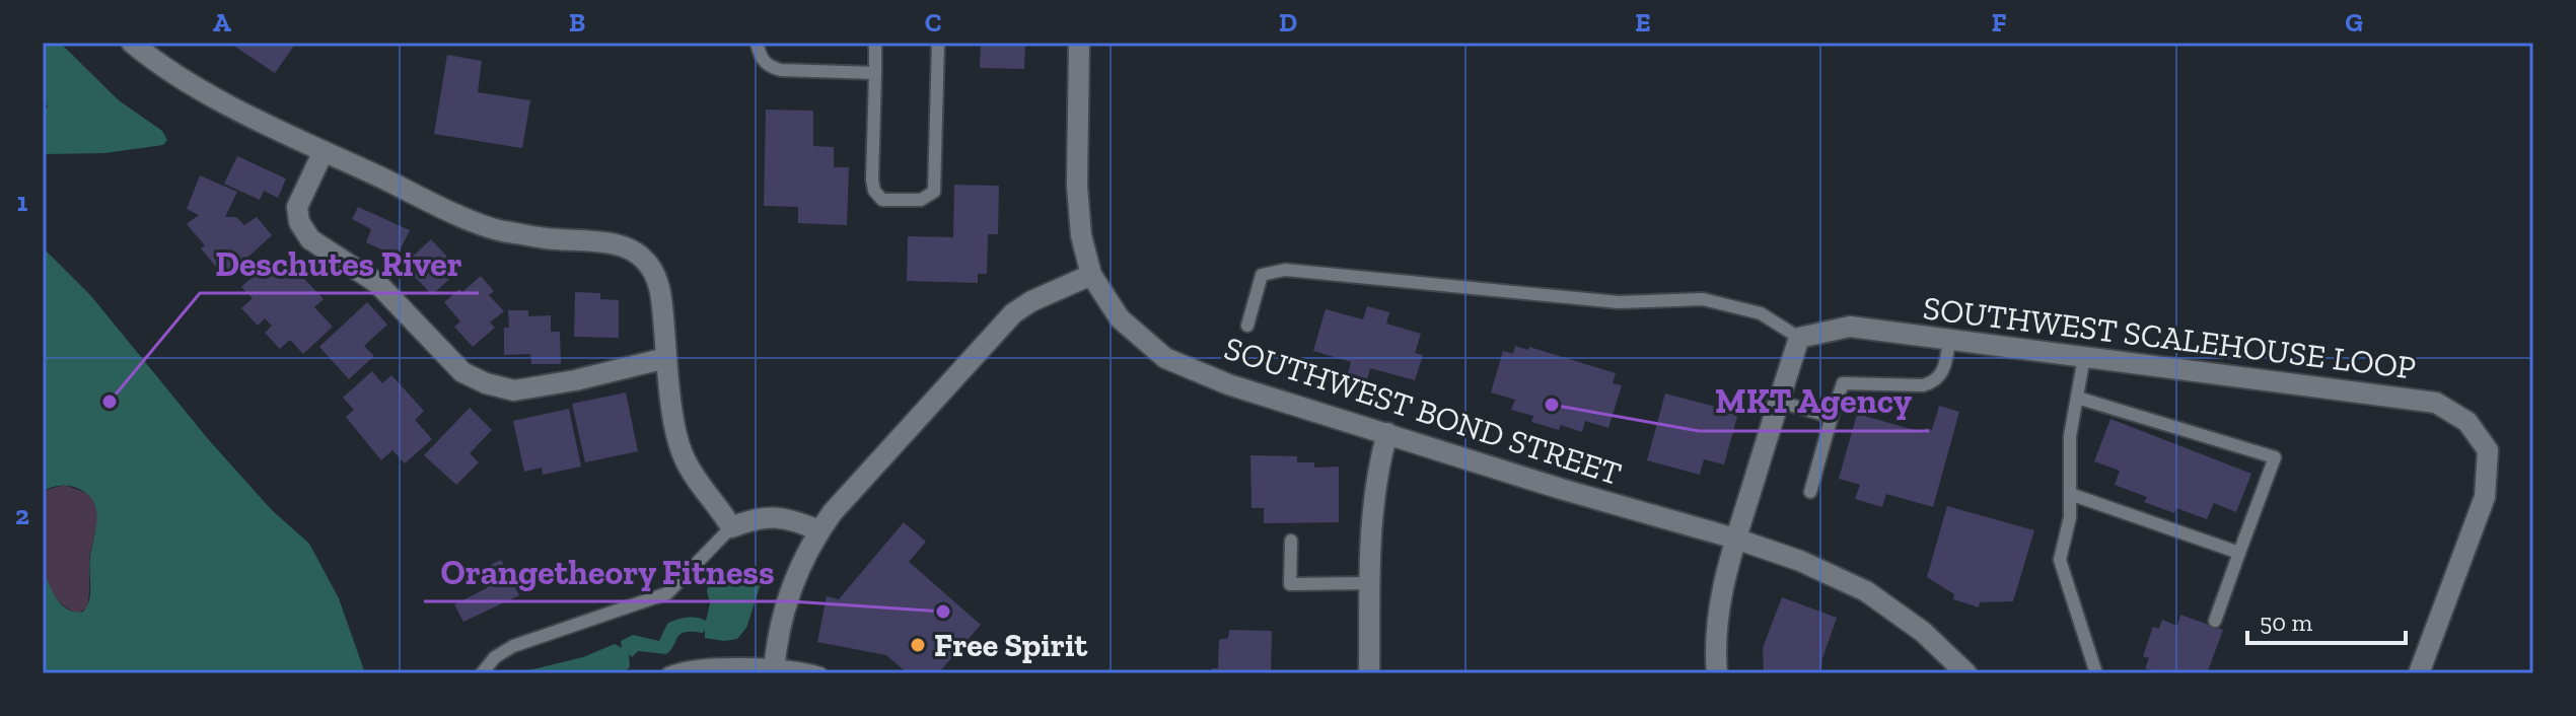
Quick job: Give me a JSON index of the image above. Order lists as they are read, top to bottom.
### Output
{
  "streets": {
    "street": ["SOUTHWEST SCALEHOUSE LOOP", "SOUTHWEST BOND STREET"]
  },
  "places": [
    "Deschutes River",
    "MKT Agency",
    "Orangetheory Fitness",
    "Free Spirit"
  ],
  "scale_bar": "50 m",
  "grid": {
    "columns": [
      "A",
      "B",
      "C",
      "D",
      "E",
      "F",
      "G"
    ],
    "rows": ["1", "2"]
  }
}
